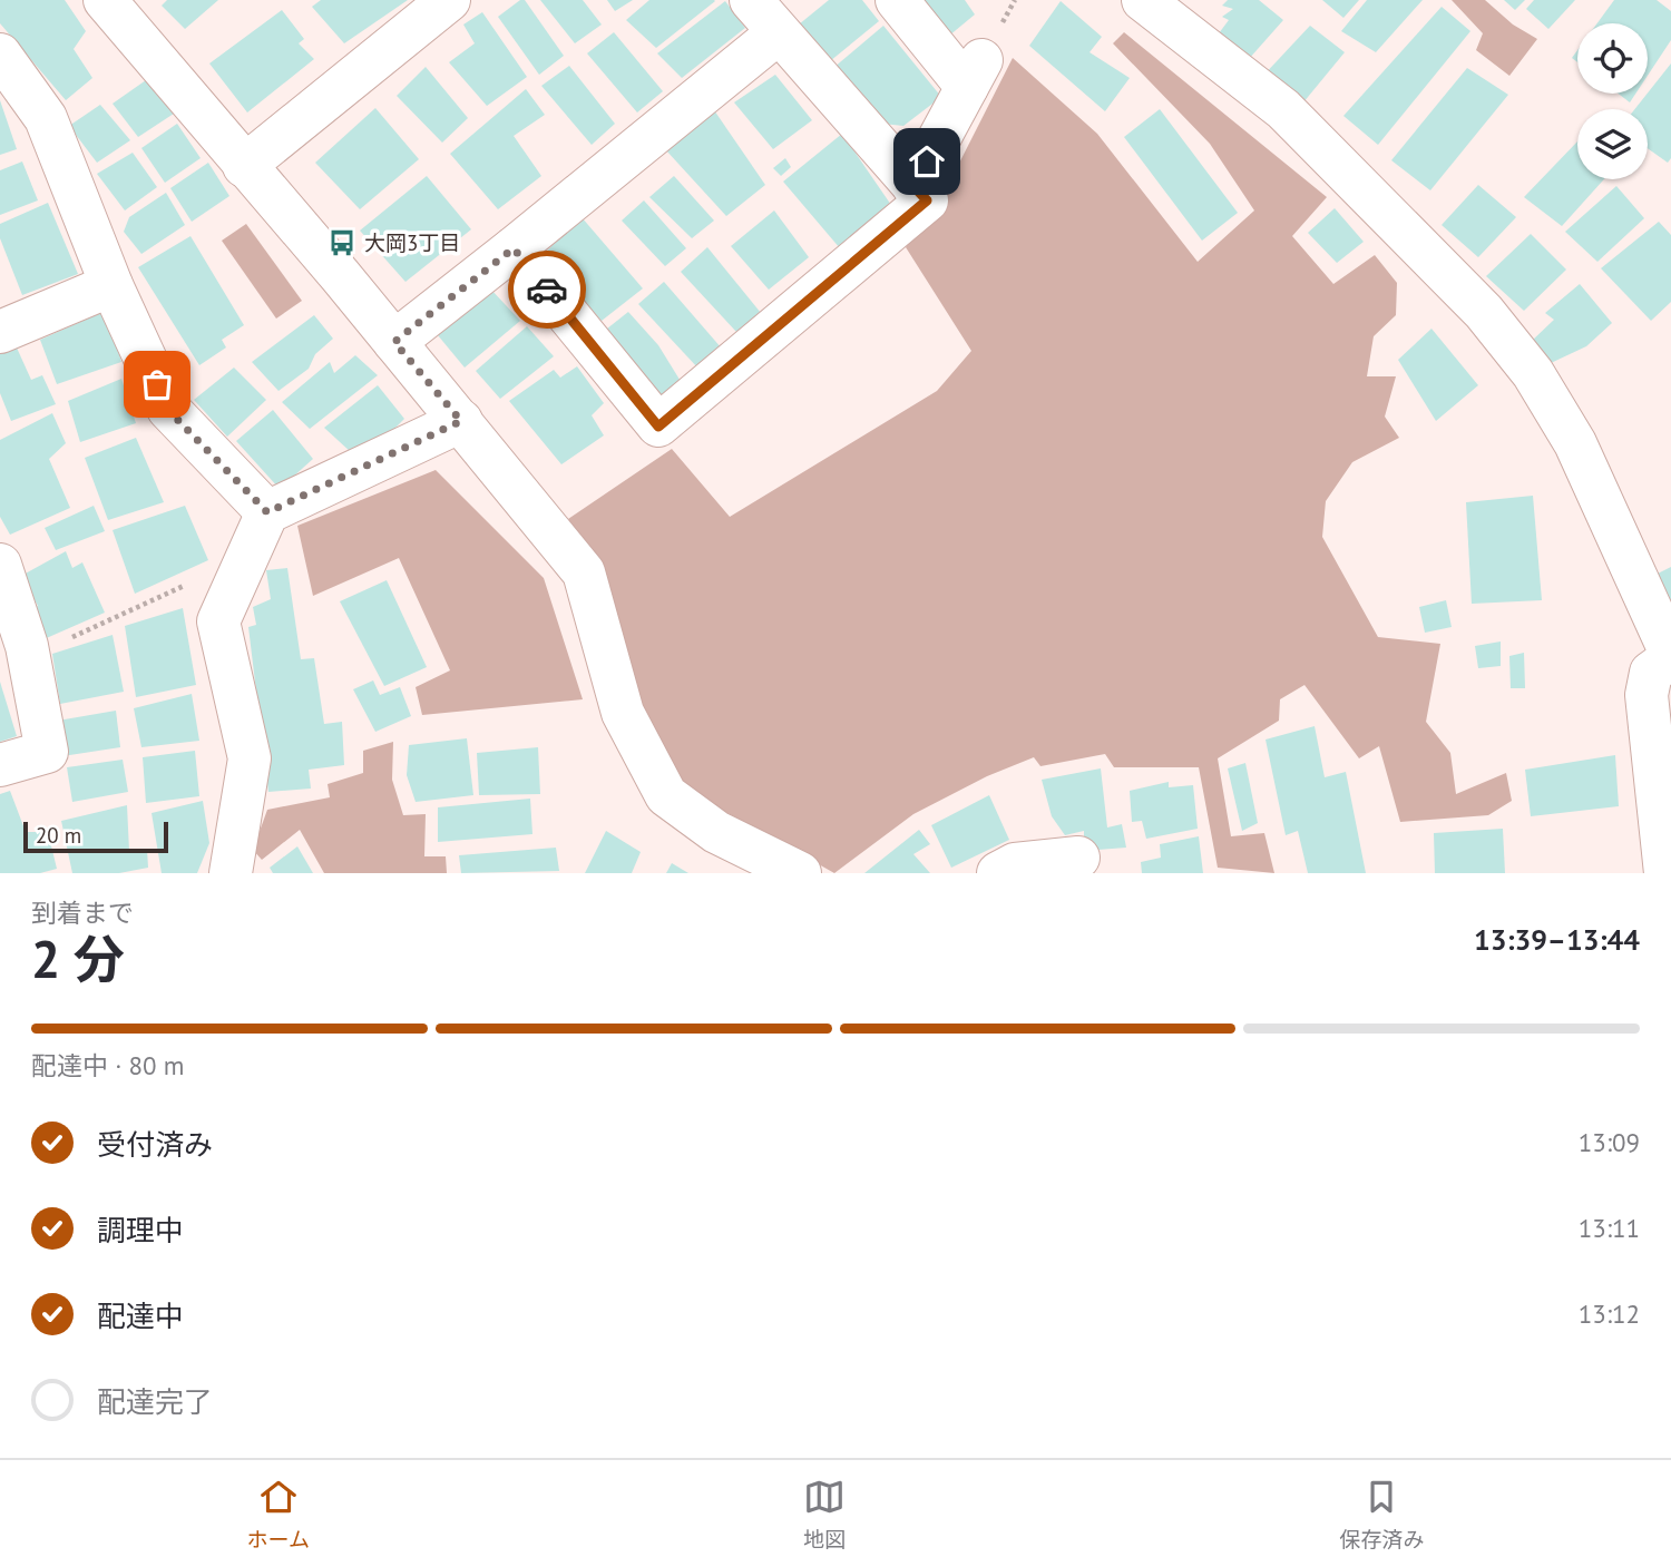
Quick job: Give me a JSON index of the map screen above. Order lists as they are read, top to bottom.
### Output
{
  "places": {
    "bus stop": ["大岡3丁目"]
  },
  "scale_bar": "20 m",
  "page": {
    "scale": "20 m",
    "heading": ["2 分", "到着まで", "13:39–13:44"],
    "bar": "配達中 · 80 m",
    "list": [
      ["受付済み", "13:09"],
      ["調理中", "13:11"],
      ["配達中", "13:12"],
      "配達完了"
    ],
    "tabs": ["ホーム", "地図", "保存済み"]
  }
}
